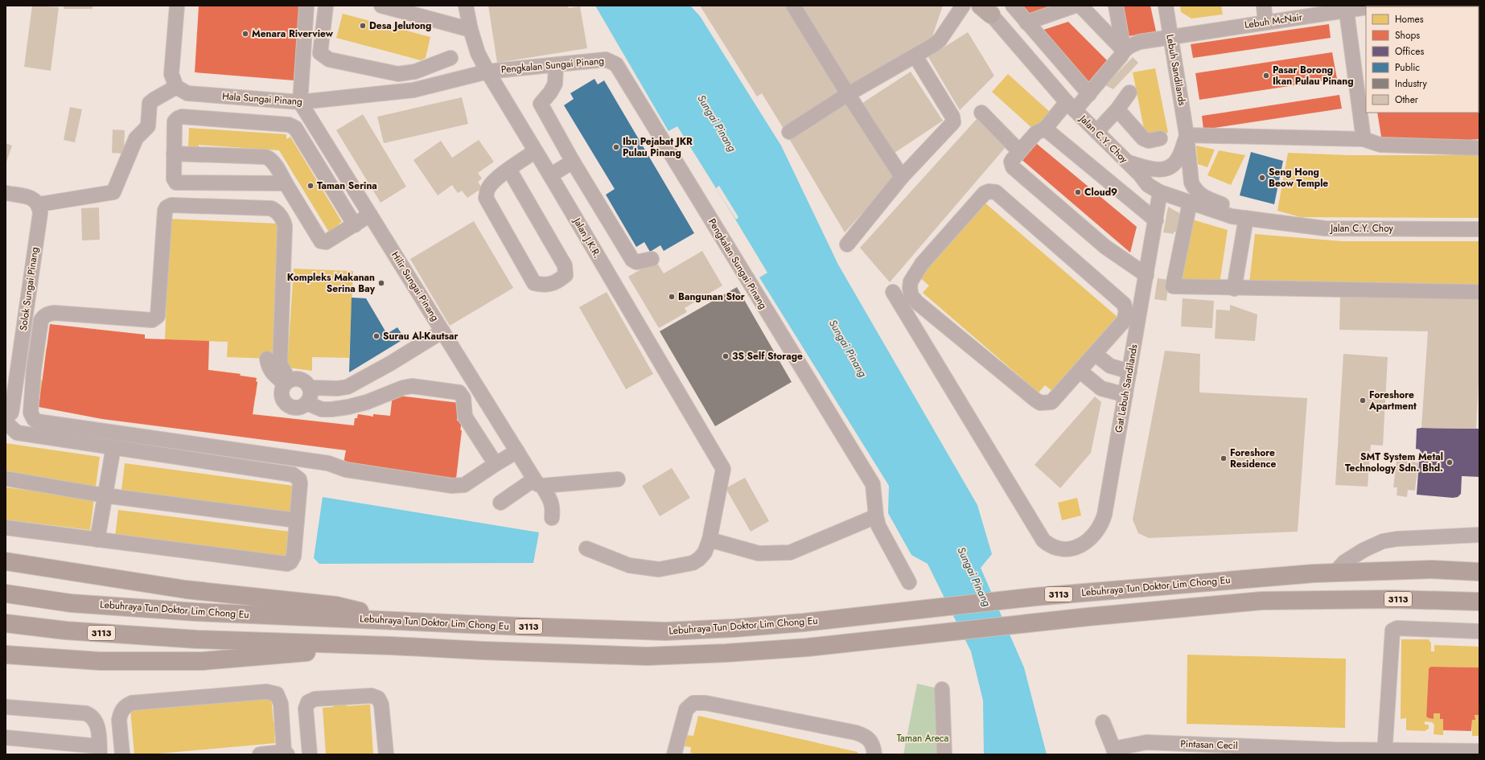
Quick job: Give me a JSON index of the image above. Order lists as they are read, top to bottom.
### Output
{
  "streets": {
    "highway": ["Lebuhraya Tun Doktor Lim Chong Eu", "3113"],
    "street": [
      "Lebuh McNair",
      "Pengkalan Sungai Pinang",
      "Lebuh Sandilands",
      "Hala Sungai Pinang",
      "Jalan C.Y. Choy",
      "Jalan J.K.R.",
      "Hilir Sungai Pinang",
      "Solok Sungai Pinang",
      "Gat Lebuh Sandilands",
      "Pintasan Cecil"
    ]
  },
  "crossings": [
    ["Lebuh McNair", "Lebuh Sandilands"],
    ["Pengkalan Sungai Pinang", "Hala Sungai Pinang"],
    ["Pengkalan Sungai Pinang", "Jalan J.K.R."],
    ["Lebuh Sandilands", "Jalan C.Y. Choy"],
    ["Hala Sungai Pinang", "Jalan J.K.R."],
    ["Hala Sungai Pinang", "Hilir Sungai Pinang"],
    ["Jalan C.Y. Choy", "Gat Lebuh Sandilands"]
  ],
  "water": ["Sungai Pinang"],
  "parks": ["Taman Areca"],
  "places": [
    "Desa Jelutong",
    "Menara Riverview",
    "Pasar Borong Ikan Pulau Pinang",
    "Ibu Pejabat JKR Pulau Pinang",
    "Seng Hong Beow Temple",
    "Taman Serina",
    "Cloud9",
    "Kompleks Makanan Serina Bay",
    "Bangunan Stor",
    "Surau Al-Kautsar",
    "3S Self Storage",
    "Foreshore Apartment",
    "Foreshore Residence",
    "SMT System Metal Technology Sdn. Bhd."
  ],
  "legend": [
    "Homes",
    "Shops",
    "Offices",
    "Public",
    "Industry",
    "Other"
  ]
}
